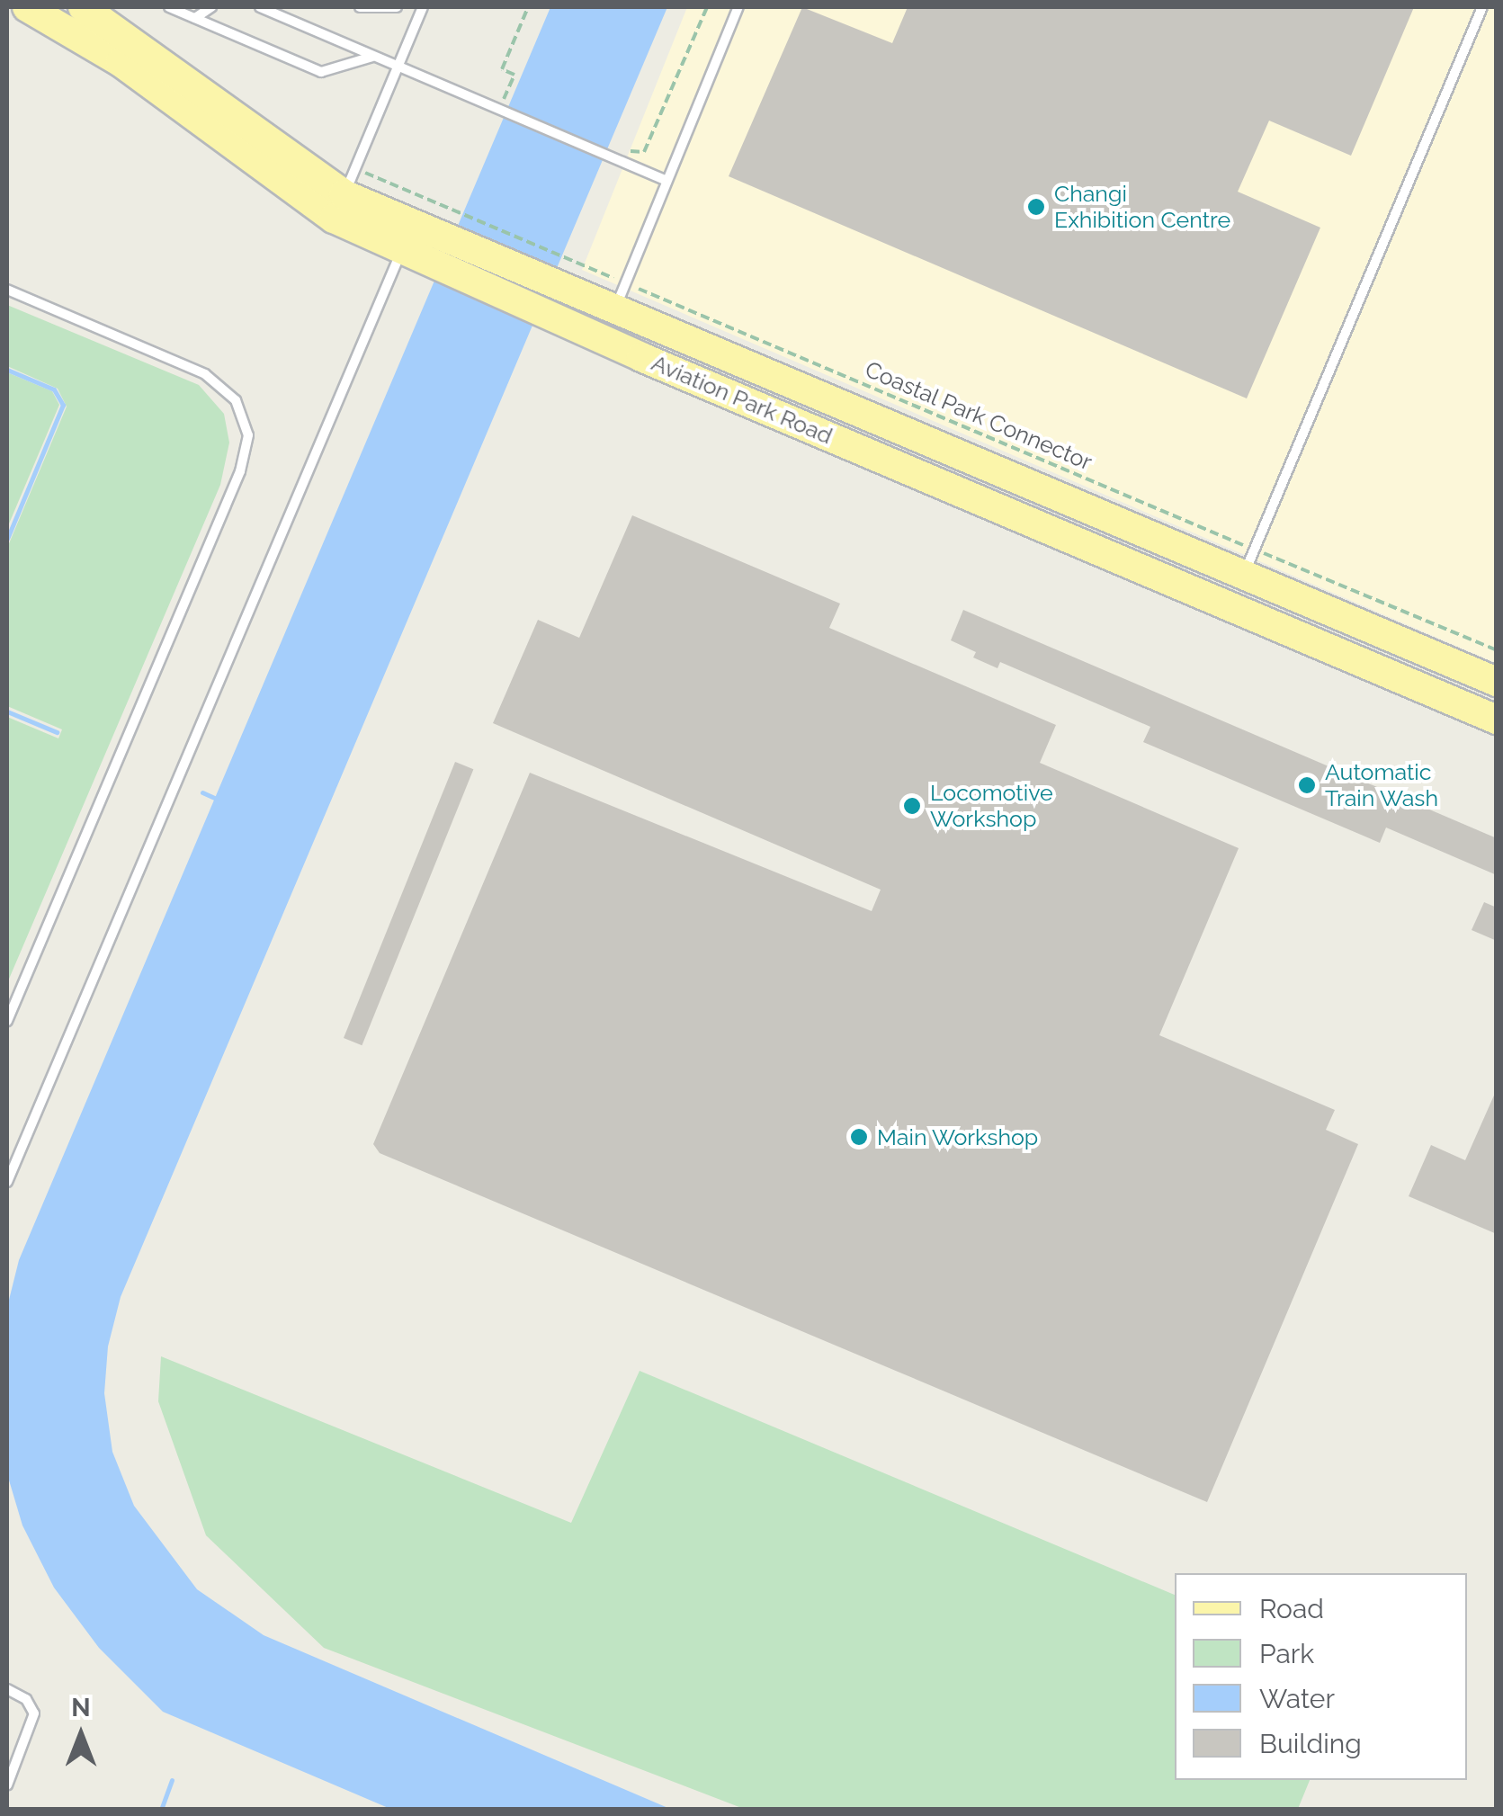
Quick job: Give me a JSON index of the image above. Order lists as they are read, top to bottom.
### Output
{
  "streets": {
    "main road": ["Aviation Park Road"],
    "path": ["Coastal Park Connector"]
  },
  "crossings": [
    ["Aviation Park Road", "Coastal Park Connector"]
  ],
  "places": [
    "Changi Exhibition Centre",
    "Automatic Train Wash",
    "Locomotive Workshop",
    "Main Workshop"
  ],
  "legend": [
    "Road",
    "Park",
    "Water",
    "Building"
  ],
  "north": "top"
}
